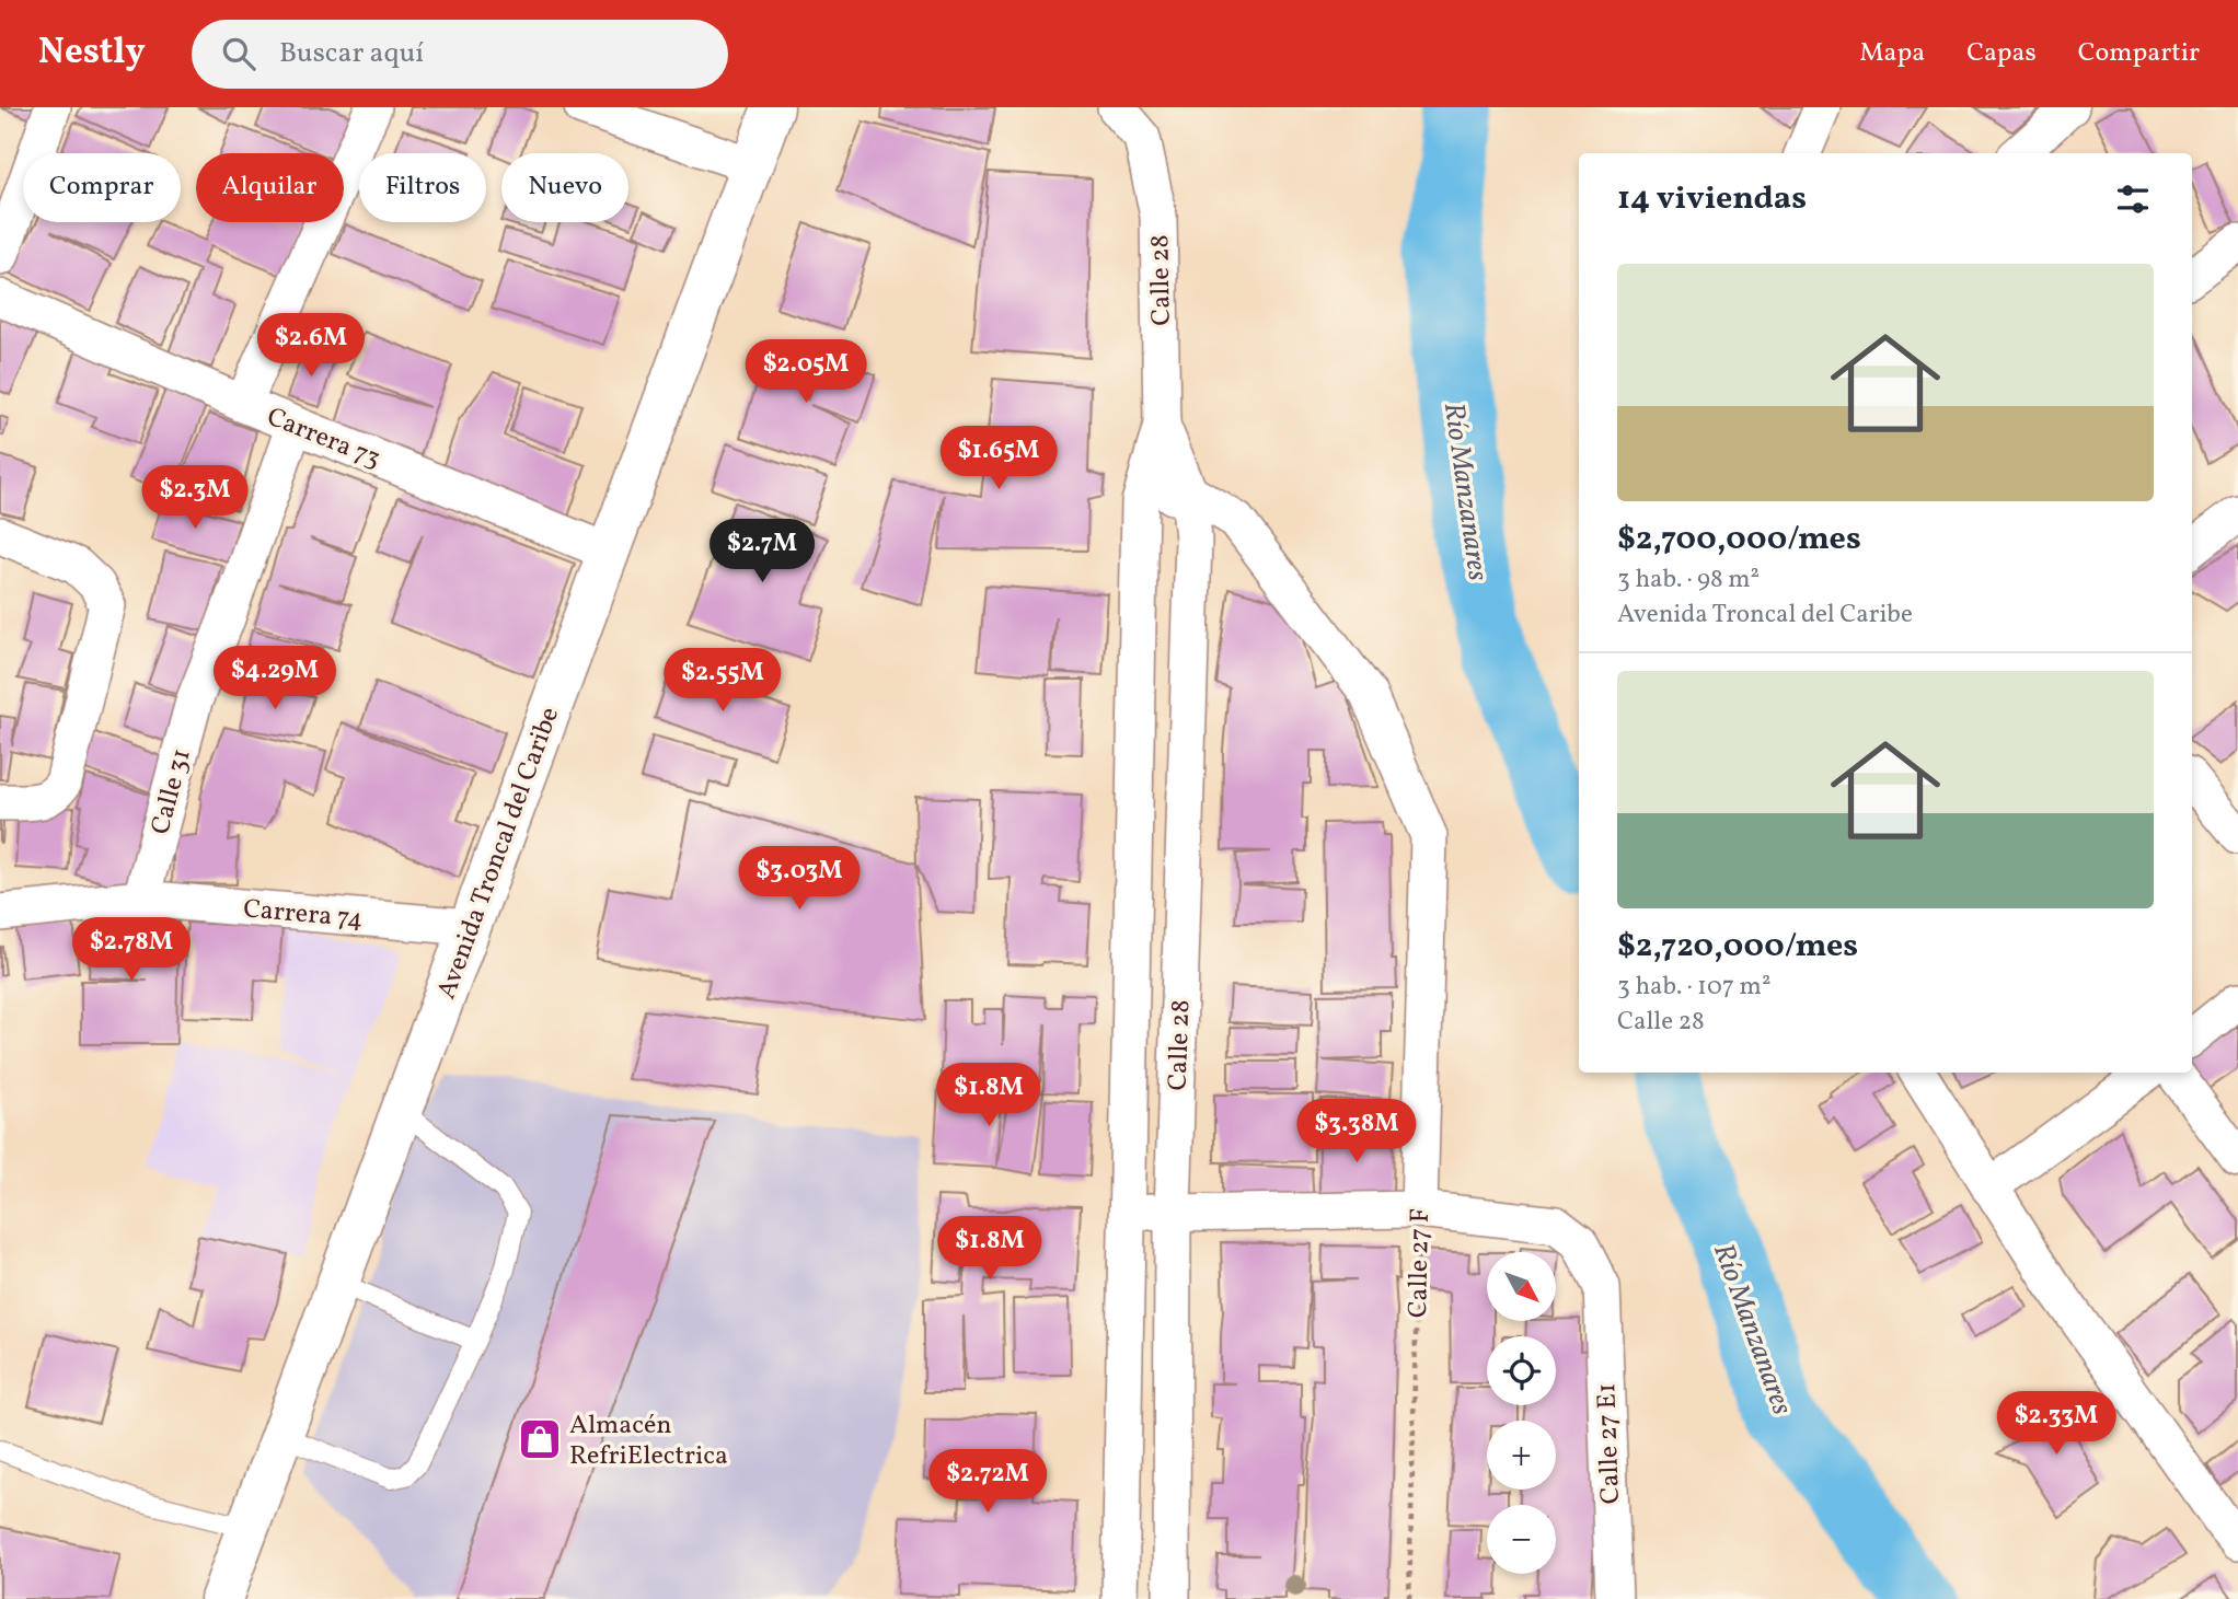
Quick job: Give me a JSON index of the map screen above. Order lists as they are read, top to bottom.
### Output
{
  "streets": {
    "highway": ["Avenida Troncal del Caribe"],
    "street": [
      "Calle 28",
      "Carrera 73",
      "Calle 31",
      "Carrera 74",
      "Calle 27 F",
      "Calle 27 E1"
    ]
  },
  "crossings": [
    ["Calle 28", "Calle 27 F"],
    ["Carrera 73", "Calle 31"],
    ["Carrera 73", "Avenida Troncal del Caribe"],
    ["Calle 31", "Carrera 74"],
    ["Avenida Troncal del Caribe", "Carrera 74"],
    ["Calle 27 F", "Calle 27 E1"]
  ],
  "water": ["Río Manzanares"],
  "places": {
    "shop": ["Almacén RefriElectrica"]
  },
  "north": "bottom right",
  "page": {
    "header": "Nestly",
    "search": "Buscar aquí",
    "nav": ["Mapa", "Capas", "Compartir"],
    "chip": [
      "Comprar",
      "Alquilar",
      "Filtros",
      "Nuevo"
    ],
    "heading": "14 viviendas",
    "list": [
      {
        "name": "$2,700,000/mes",
        "note": "3 hab. · 98 m² · Avenida Troncal del Caribe"
      },
      {
        "name": "$2,720,000/mes",
        "note": "3 hab. · 107 m² · Calle 28"
      }
    ],
    "price": [
      "$2.6M",
      "$2.05M",
      "$1.65M",
      "$2.3M",
      "$2.7M",
      "$4.29M",
      "$2.55M",
      "$3.03M",
      "$2.78M",
      "$1.8M",
      "$3.38M",
      "$1.8M",
      "$2.33M",
      "$2.72M"
    ],
    "map_buttons": ["+", "−"]
  }
}
